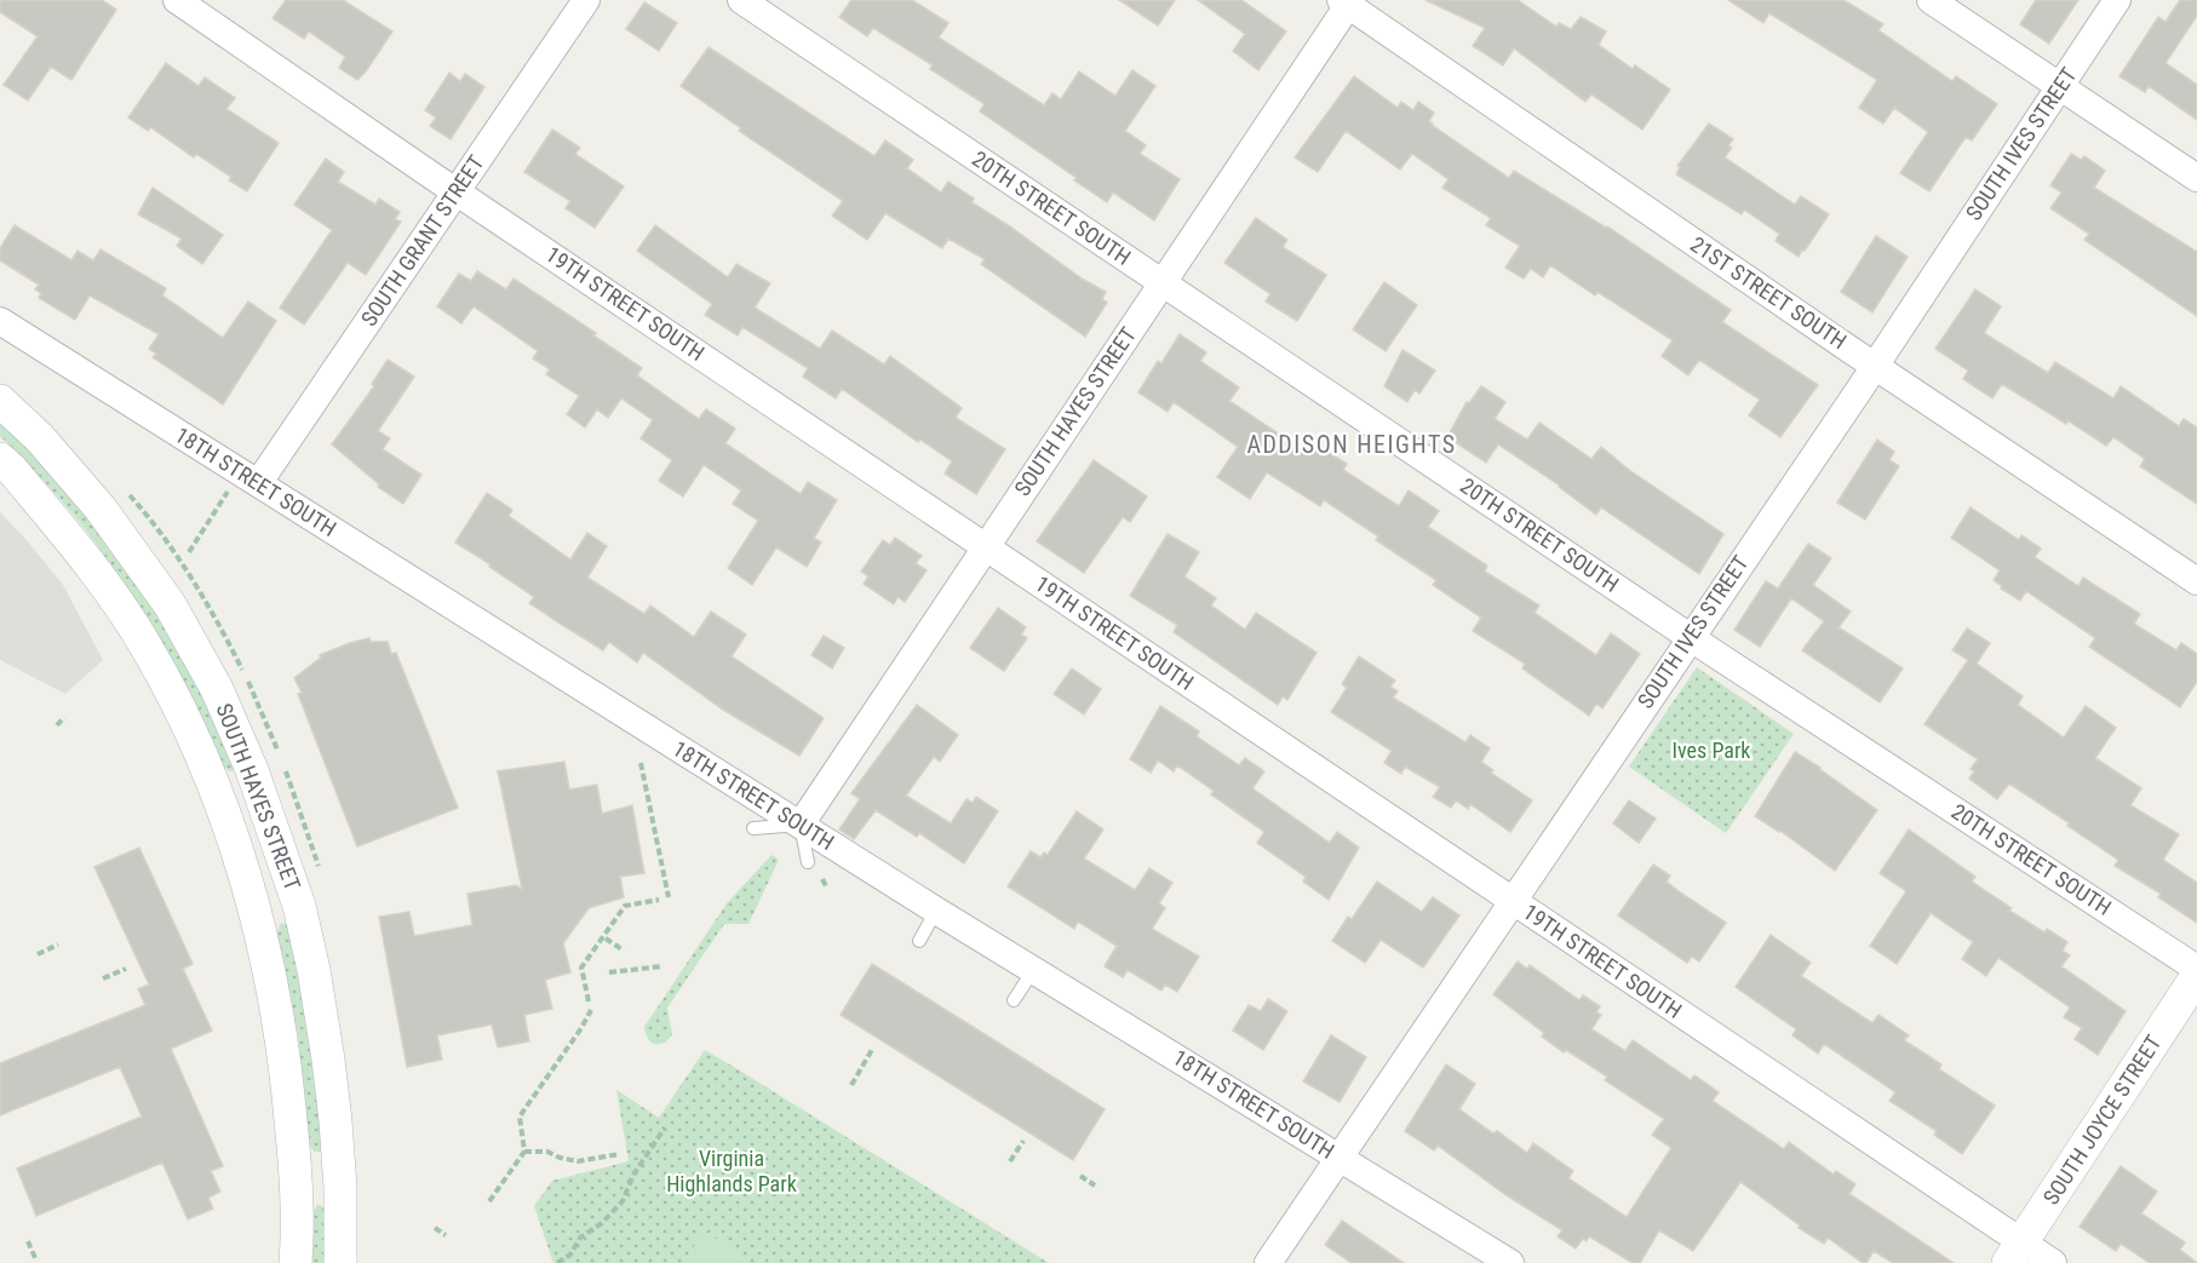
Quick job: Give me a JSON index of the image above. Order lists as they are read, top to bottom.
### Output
{
  "streets": {
    "street": [
      "SOUTH IVES STREET",
      "20TH STREET SOUTH",
      "SOUTH GRANT STREET",
      "21ST STREET SOUTH",
      "19TH STREET SOUTH",
      "SOUTH HAYES STREET",
      "18TH STREET SOUTH",
      "SOUTH JOYCE STREET"
    ]
  },
  "crossings": [
    ["SOUTH IVES STREET", "20TH STREET SOUTH"],
    ["SOUTH IVES STREET", "21ST STREET SOUTH"],
    ["SOUTH IVES STREET", "19TH STREET SOUTH"],
    ["SOUTH IVES STREET", "18TH STREET SOUTH"],
    ["20TH STREET SOUTH", "SOUTH HAYES STREET"],
    ["SOUTH GRANT STREET", "19TH STREET SOUTH"],
    ["SOUTH GRANT STREET", "18TH STREET SOUTH"],
    ["21ST STREET SOUTH", "SOUTH HAYES STREET"],
    ["19TH STREET SOUTH", "SOUTH HAYES STREET"],
    ["19TH STREET SOUTH", "SOUTH JOYCE STREET"],
    ["SOUTH HAYES STREET", "18TH STREET SOUTH"]
  ],
  "districts": ["ADDISON HEIGHTS"],
  "parks": ["Ives Park", "Virginia Highlands Park"]
}
